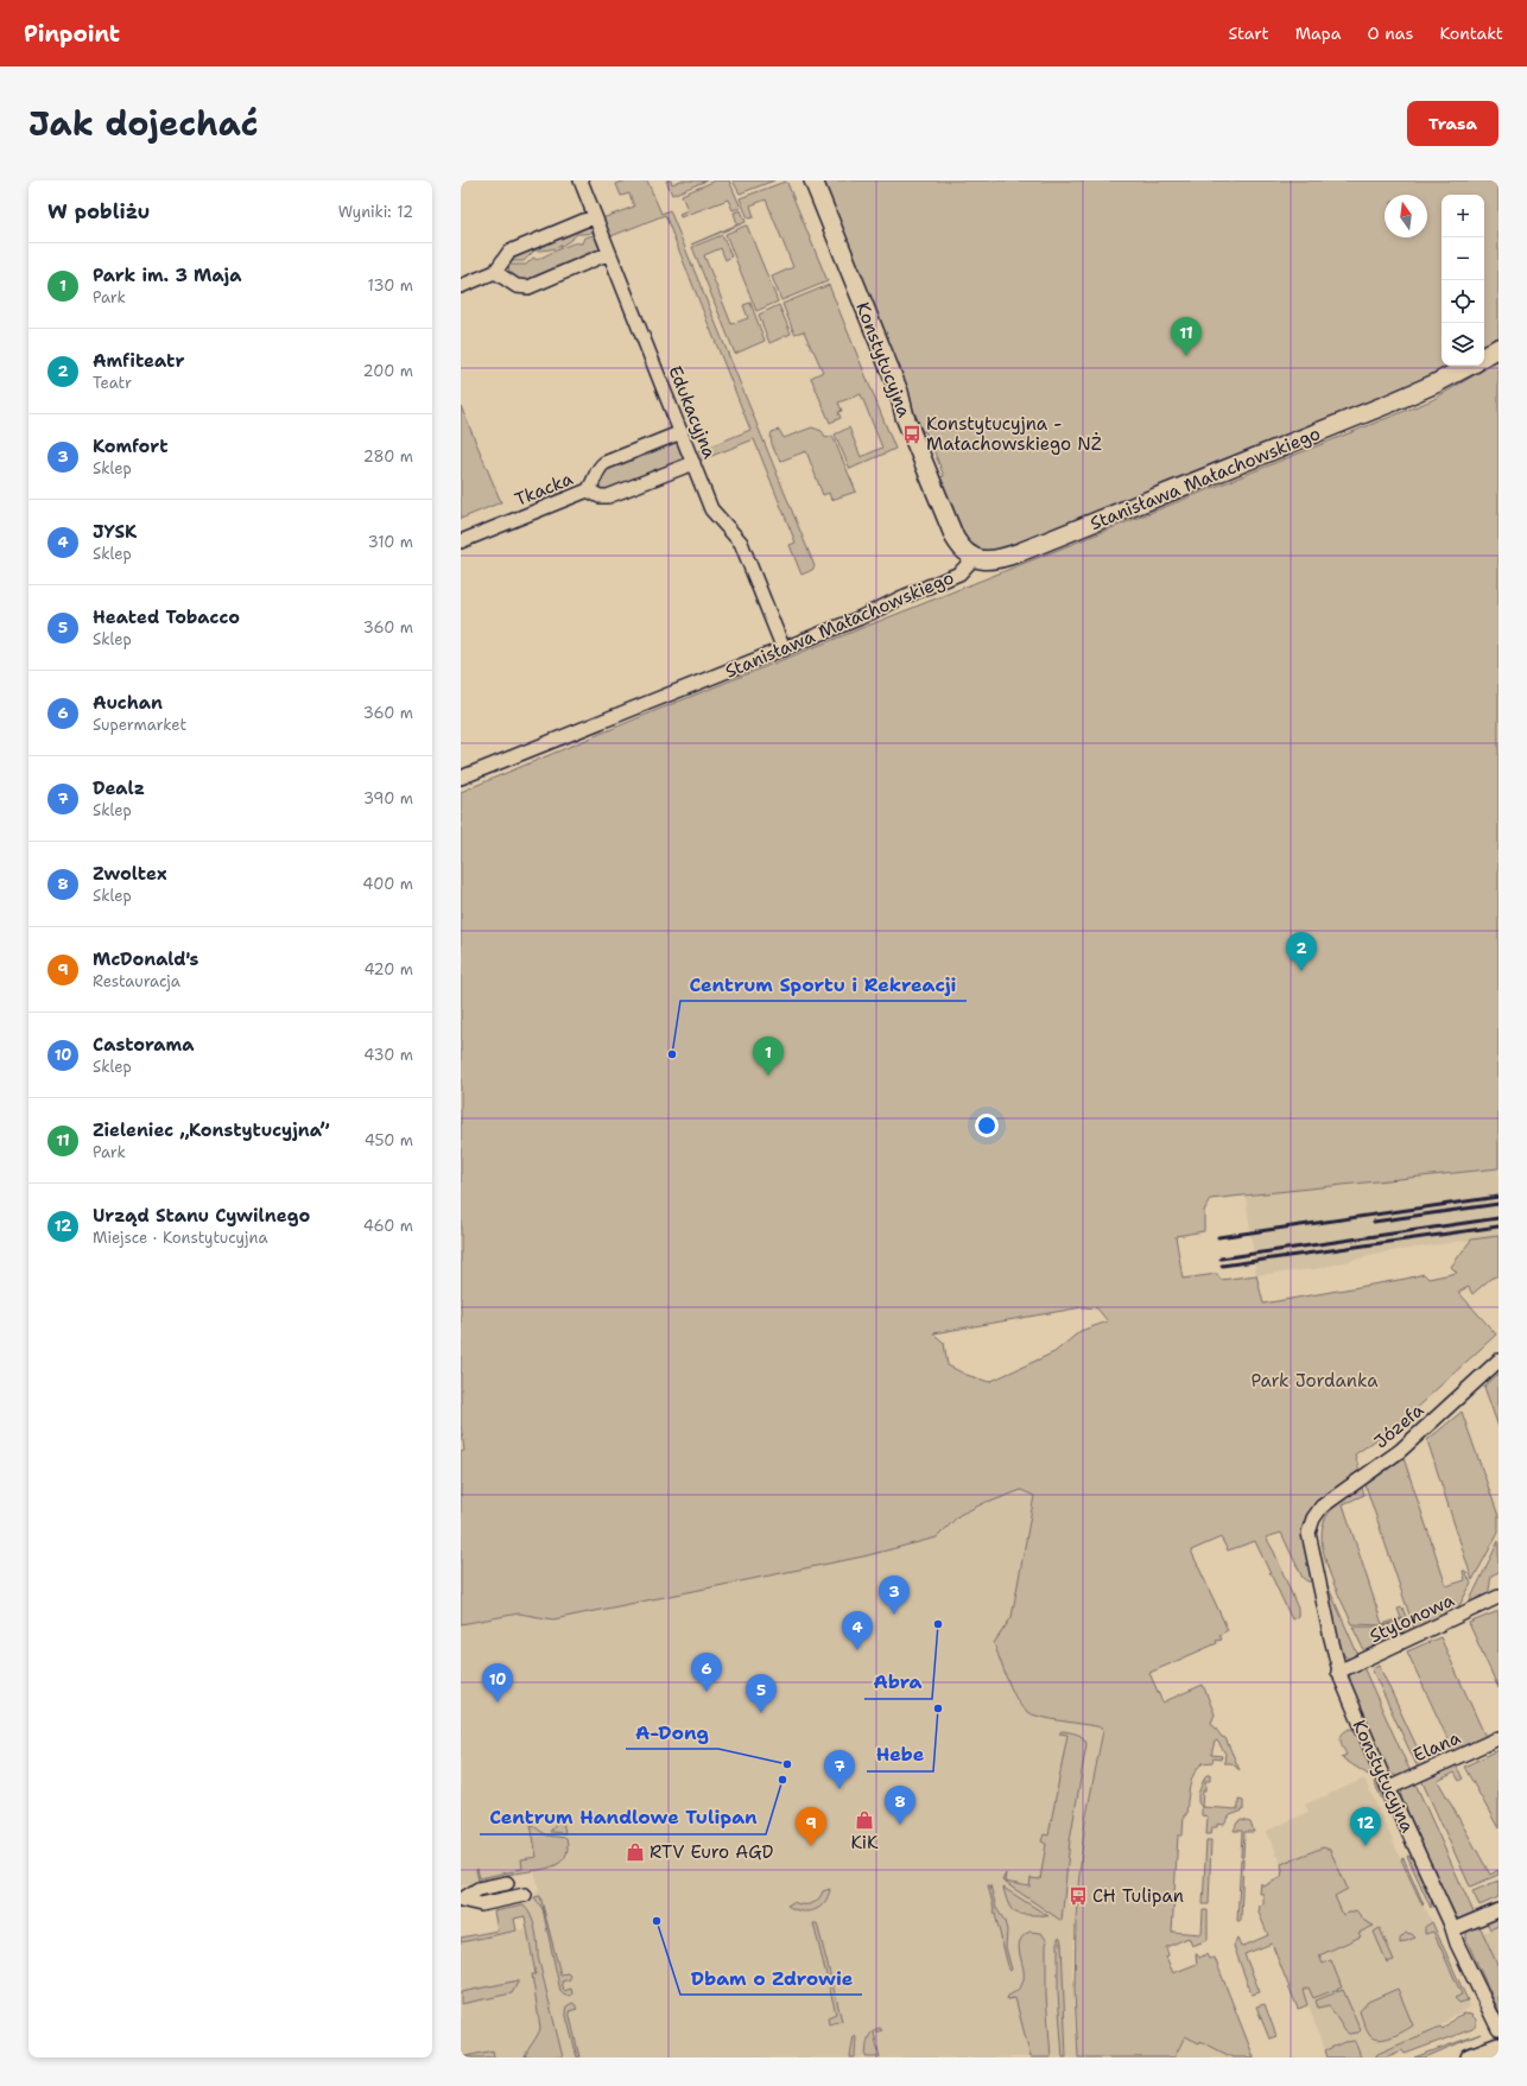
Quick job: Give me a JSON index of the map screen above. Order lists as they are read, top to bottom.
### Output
{
  "streets": {
    "street": [
      "Konstytucyjna",
      "Edukacyjna",
      "Stanisława Małachowskiego",
      "Tkacka",
      "Józefa",
      "Stylonowa",
      "Elana"
    ]
  },
  "crossings": [
    ["Konstytucyjna", "Stanisława Małachowskiego"],
    ["Konstytucyjna", "Józefa"],
    ["Konstytucyjna", "Stylonowa"],
    ["Konstytucyjna", "Elana"],
    ["Edukacyjna", "Stanisława Małachowskiego"],
    ["Edukacyjna", "Tkacka"]
  ],
  "parks": ["Park Jordanka"],
  "places": {
    "bus stop": ["Konstytucyjna - Małachowskiego NŻ", "CH Tulipan"],
    "other": [
      "Centrum Sportu i Rekreacji",
      "Abra",
      "Hebe",
      "A-Dong",
      "Centrum Handlowe Tulipan",
      "Dbam o Zdrowie"
    ],
    "shop": ["KiK", "RTV Euro AGD"]
  },
  "north": "top",
  "page": {
    "header": "Pinpoint",
    "nav": [
      "Start",
      "Mapa",
      "O nas",
      "Kontakt"
    ],
    "title": "Jak dojechać",
    "buttons": "Trasa",
    "heading": ["W pobliżu", "Wyniki: 12"],
    "map_buttons": ["+", "−"],
    "list": [
      {
        "mark": "1",
        "name": "Park im. 3 Maja",
        "note": "Park",
        "value": "130 m"
      },
      {
        "mark": "2",
        "name": "Amfiteatr",
        "note": "Teatr",
        "value": "200 m"
      },
      {
        "mark": "3",
        "name": "Komfort",
        "note": "Sklep",
        "value": "280 m"
      },
      {
        "mark": "4",
        "name": "JYSK",
        "note": "Sklep",
        "value": "310 m"
      },
      {
        "mark": "5",
        "name": "Heated Tobacco",
        "note": "Sklep",
        "value": "360 m"
      },
      {
        "mark": "6",
        "name": "Auchan",
        "note": "Supermarket",
        "value": "360 m"
      },
      {
        "mark": "7",
        "name": "Dealz",
        "note": "Sklep",
        "value": "390 m"
      },
      {
        "mark": "8",
        "name": "Zwoltex",
        "note": "Sklep",
        "value": "400 m"
      },
      {
        "mark": "9",
        "name": "McDonald's",
        "note": "Restauracja",
        "value": "420 m"
      },
      {
        "mark": "10",
        "name": "Castorama",
        "note": "Sklep",
        "value": "430 m"
      },
      {
        "mark": "11",
        "name": "Zieleniec „Konstytucyjna”",
        "note": "Park",
        "value": "450 m"
      },
      {
        "mark": "12",
        "name": "Urząd Stanu Cywilnego",
        "note": "Miejsce · Konstytucyjna",
        "value": "460 m"
      }
    ],
    "pins": [
      "11",
      "2",
      "1",
      "3",
      "4",
      "6",
      "10",
      "5",
      "7",
      "8",
      "9",
      "12"
    ]
  }
}
